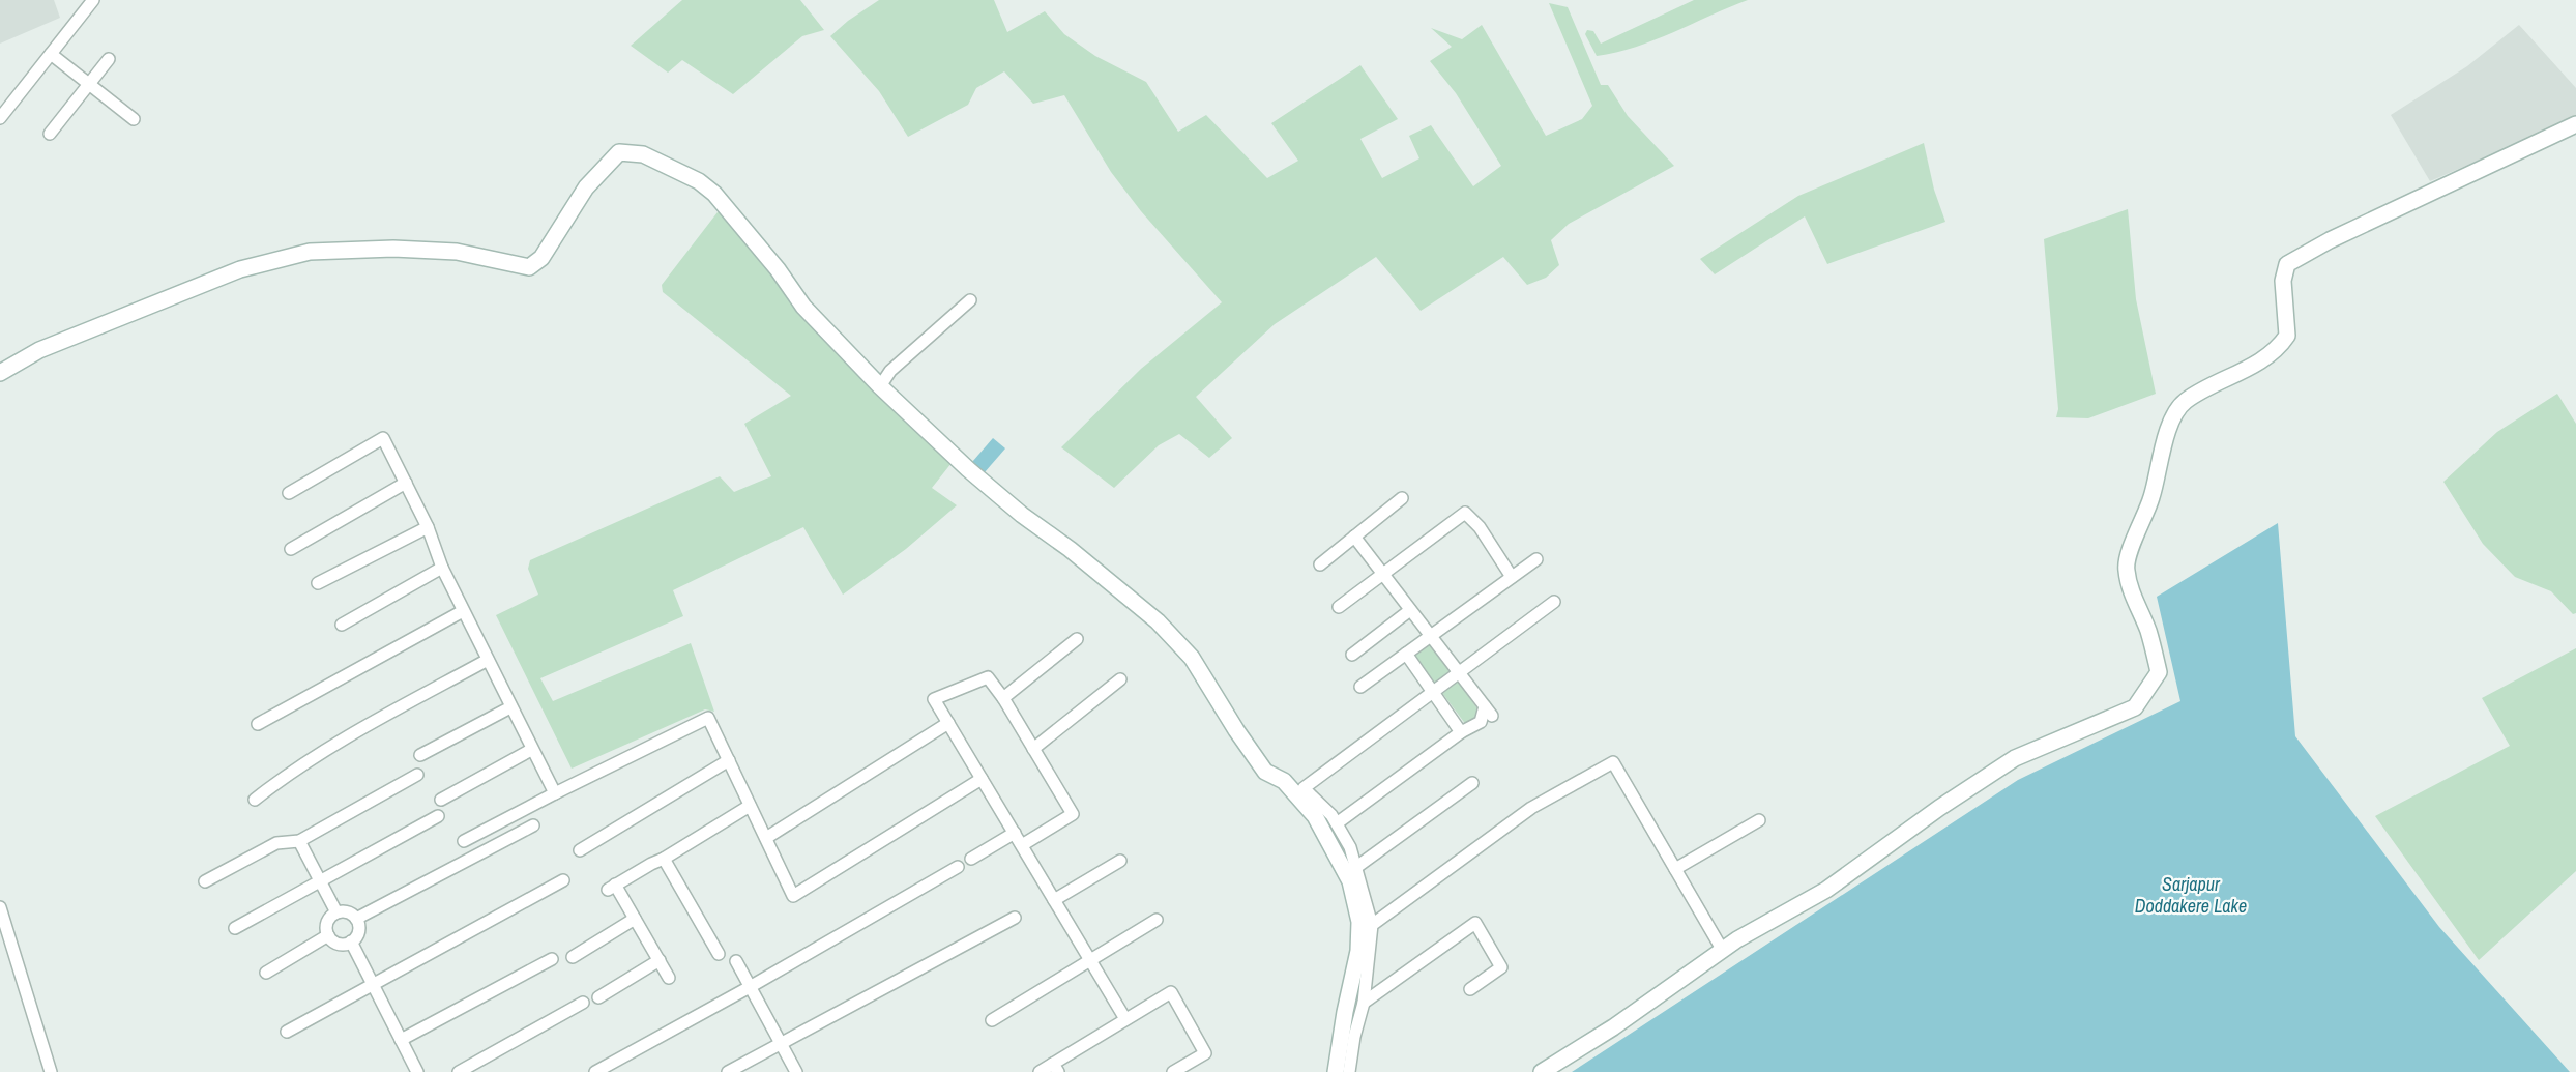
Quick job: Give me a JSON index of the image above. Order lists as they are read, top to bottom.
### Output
{
  "water": ["Sarjapur Doddakere Lake"]
}
